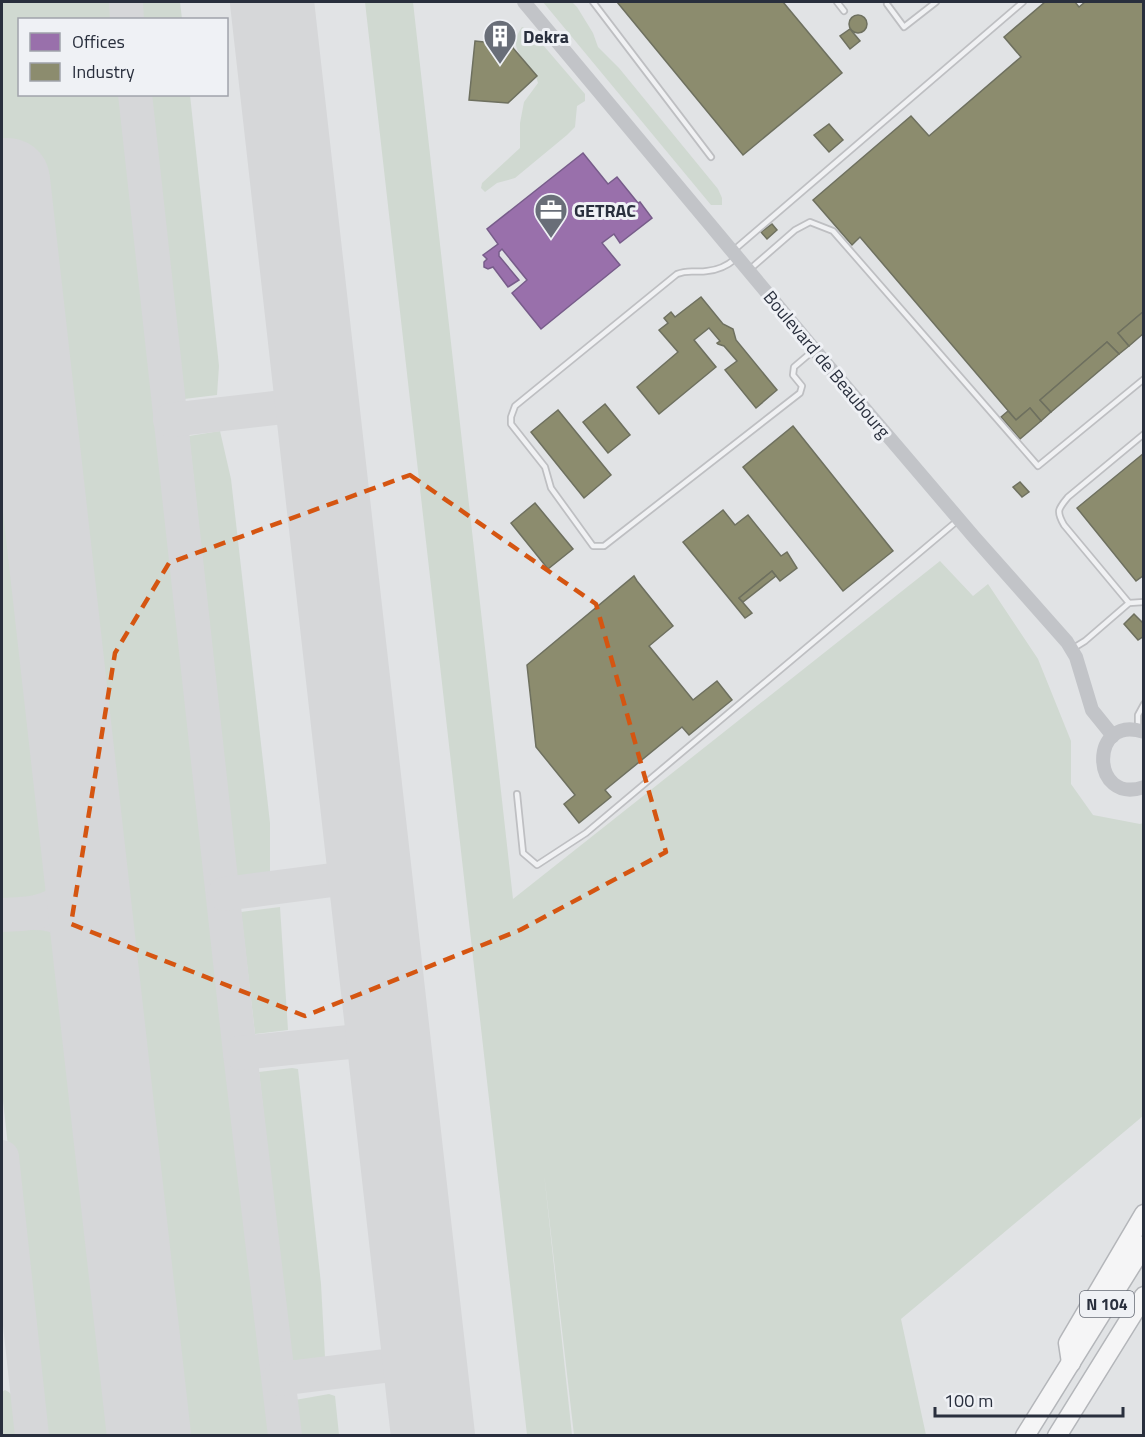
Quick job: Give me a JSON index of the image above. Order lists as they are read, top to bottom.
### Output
{
  "streets": {
    "highway": ["N 104"],
    "main road": ["Boulevard de Beaubourg"]
  },
  "places": {
    "building": ["Dekra"],
    "office": ["GETRAC"]
  },
  "legend": ["Offices", "Industry"],
  "scale_bar": "100 m"
}
